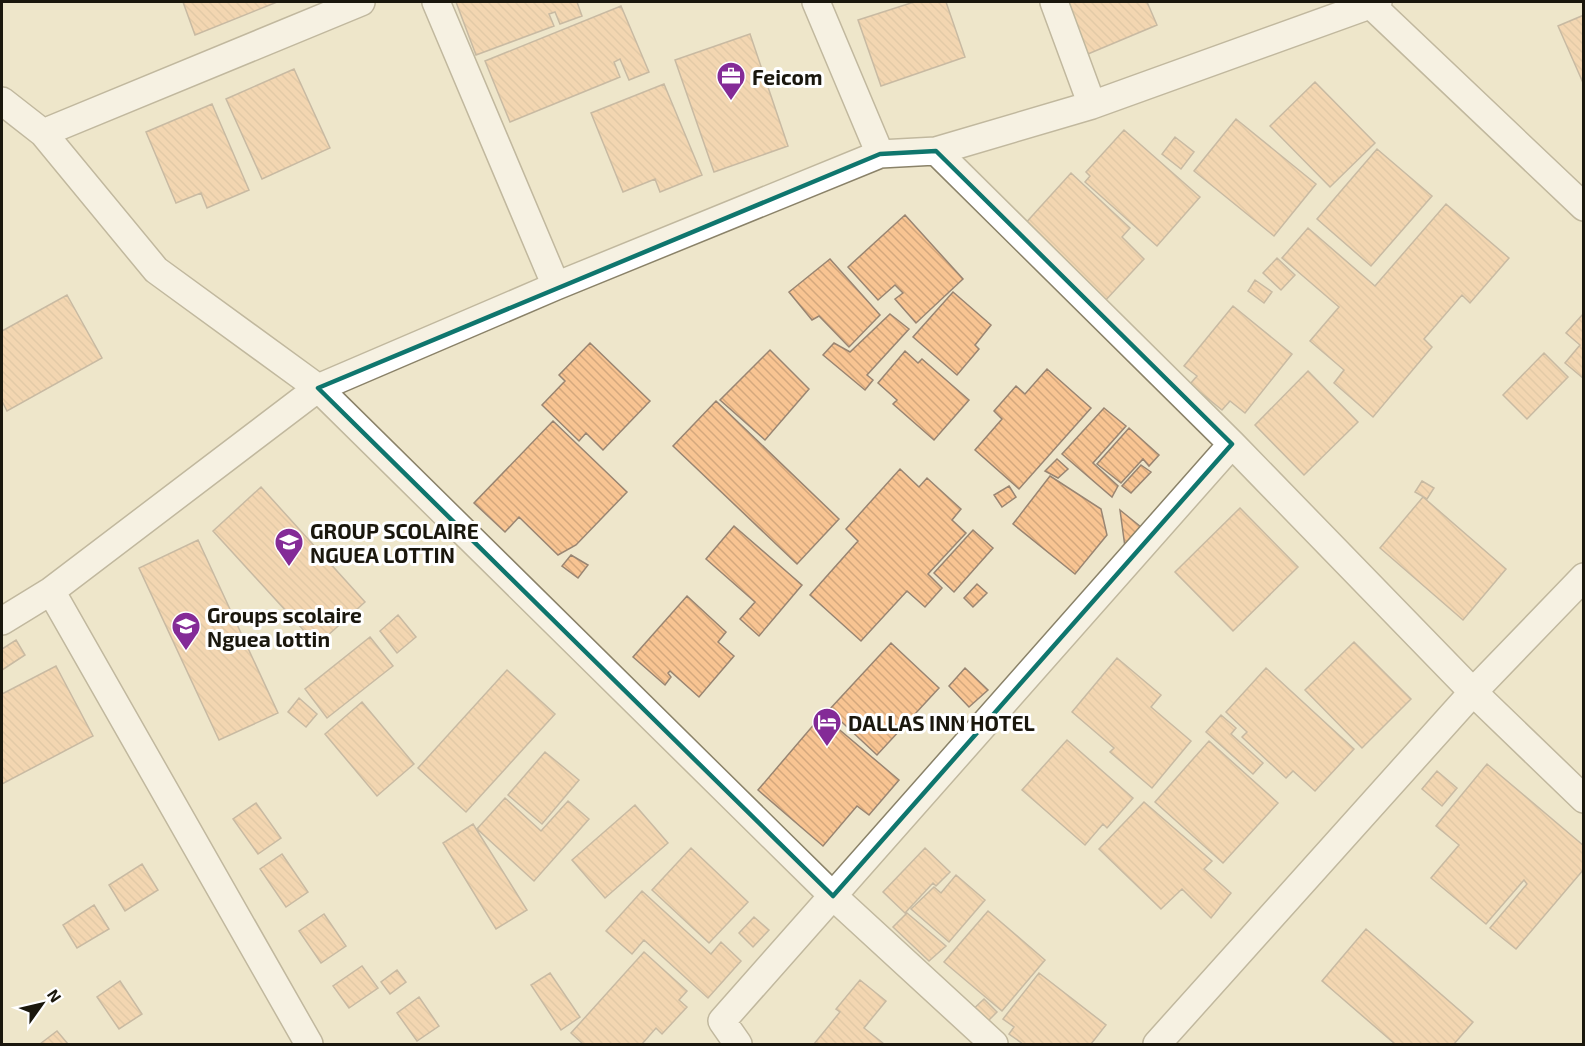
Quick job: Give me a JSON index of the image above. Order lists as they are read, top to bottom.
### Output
{
  "places": {
    "office": ["Feicom"],
    "school or university": ["GROUP SCOLAIRE NGUEA LOTTIN", "Groups scolaire Nguea lottin"],
    "hotel": ["DALLAS INN HOTEL"]
  },
  "north": "top right"
}
